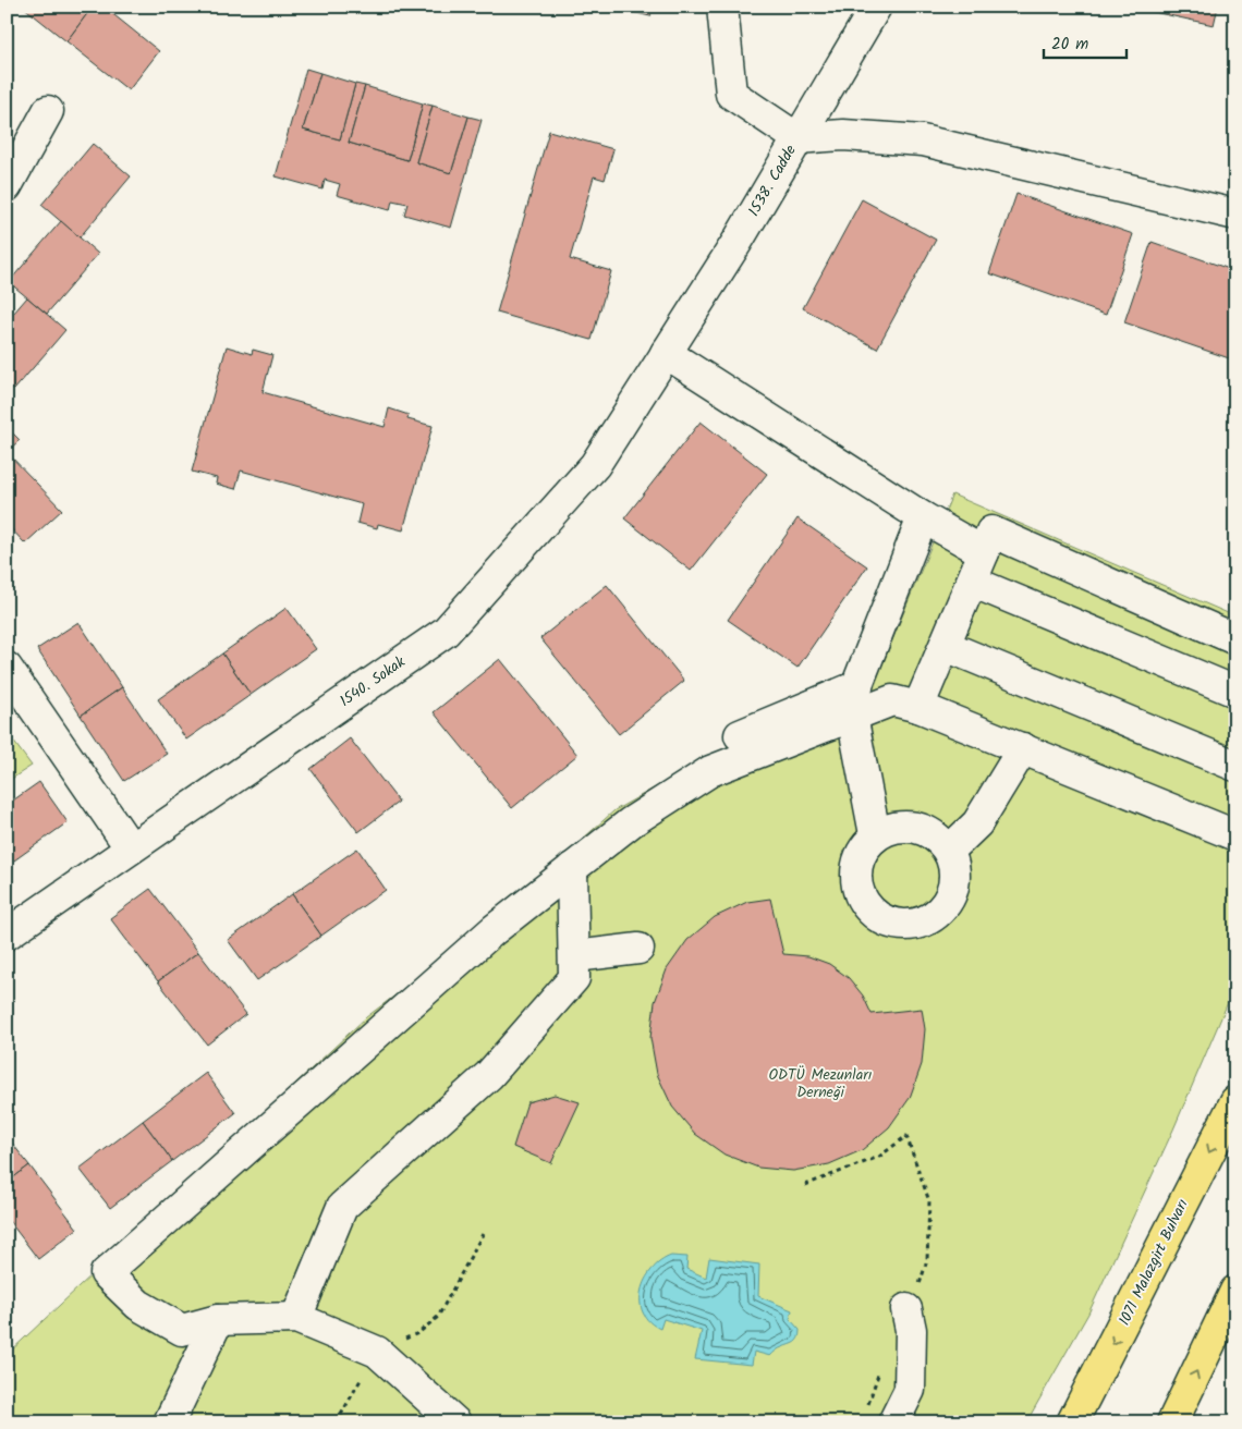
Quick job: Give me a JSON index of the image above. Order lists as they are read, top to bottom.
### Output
{
  "streets": {
    "main road": ["1071 Malazgirt Bulvarı"],
    "street": ["1538. Cadde", "1540. Sokak"]
  },
  "crossings": [
    ["1538. Cadde", "1540. Sokak"]
  ],
  "parks": ["ODTÜ Mezunları Derneği"],
  "scale_bar": "20 m"
}
